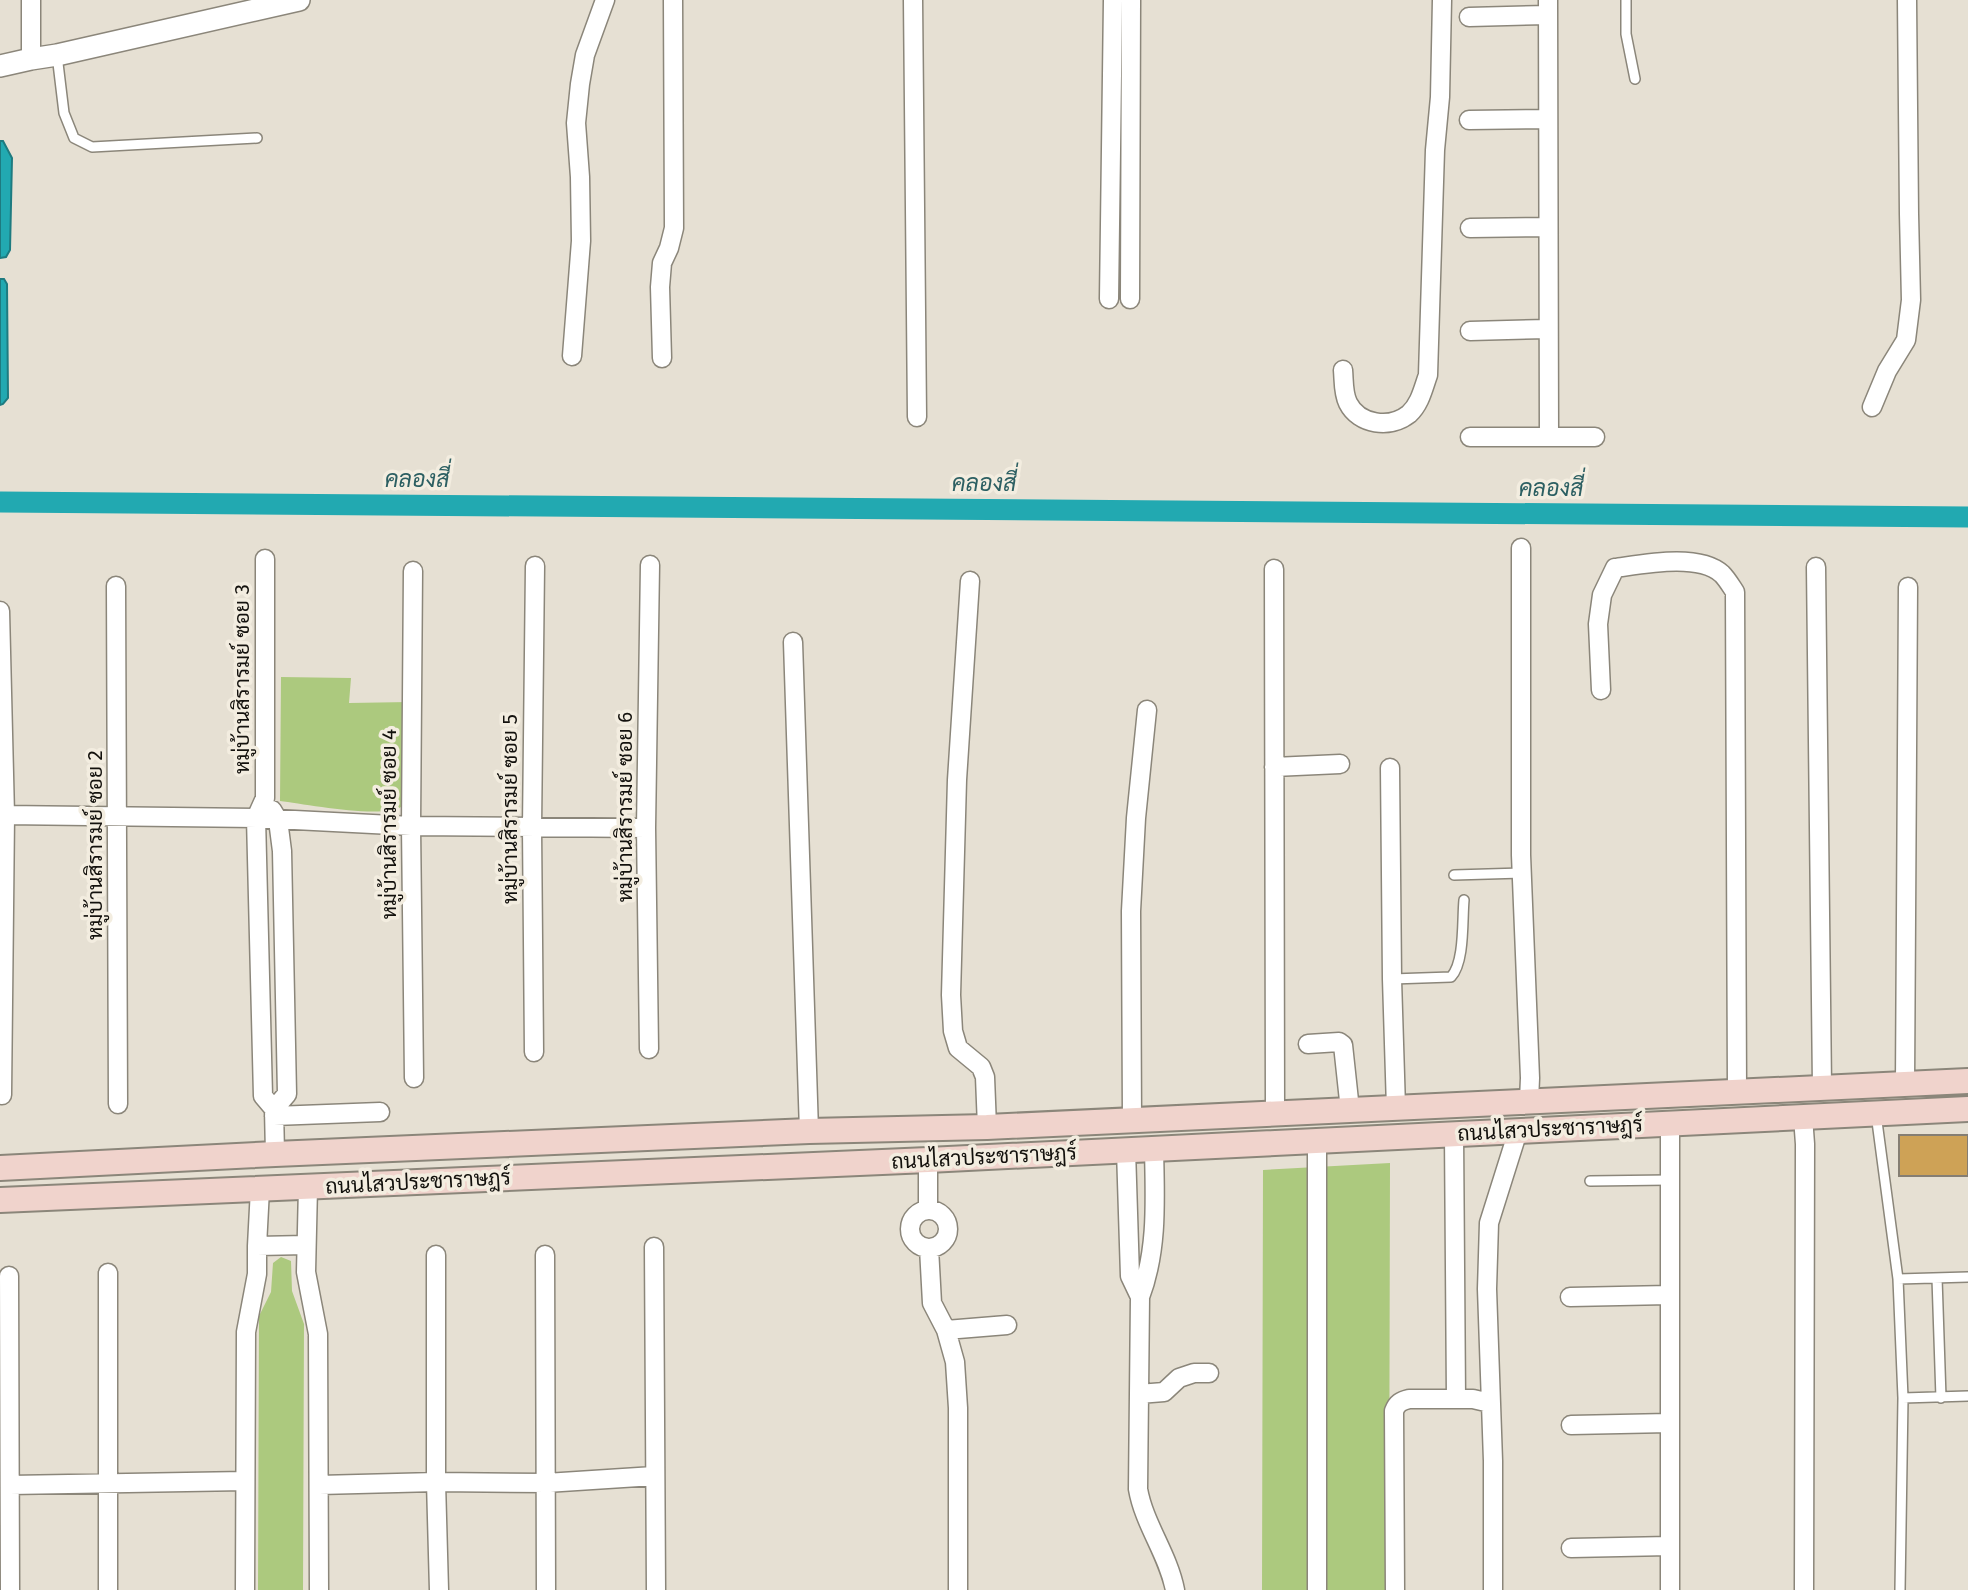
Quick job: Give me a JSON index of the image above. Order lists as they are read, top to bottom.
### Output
{
  "streets": {
    "main road": ["ถนนไสวประชาราษฎร์"],
    "street": [
      "หมู่บ้านสิรารมย์ ซอย 3",
      "หมู่บ้านสิรารมย์ ซอย 6",
      "หมู่บ้านสิรารมย์ ซอย 5",
      "หมู่บ้านสิรารมย์ ซอย 4",
      "หมู่บ้านสิรารมย์ ซอย 2"
    ]
  },
  "water": ["คลองสี่"]
}
